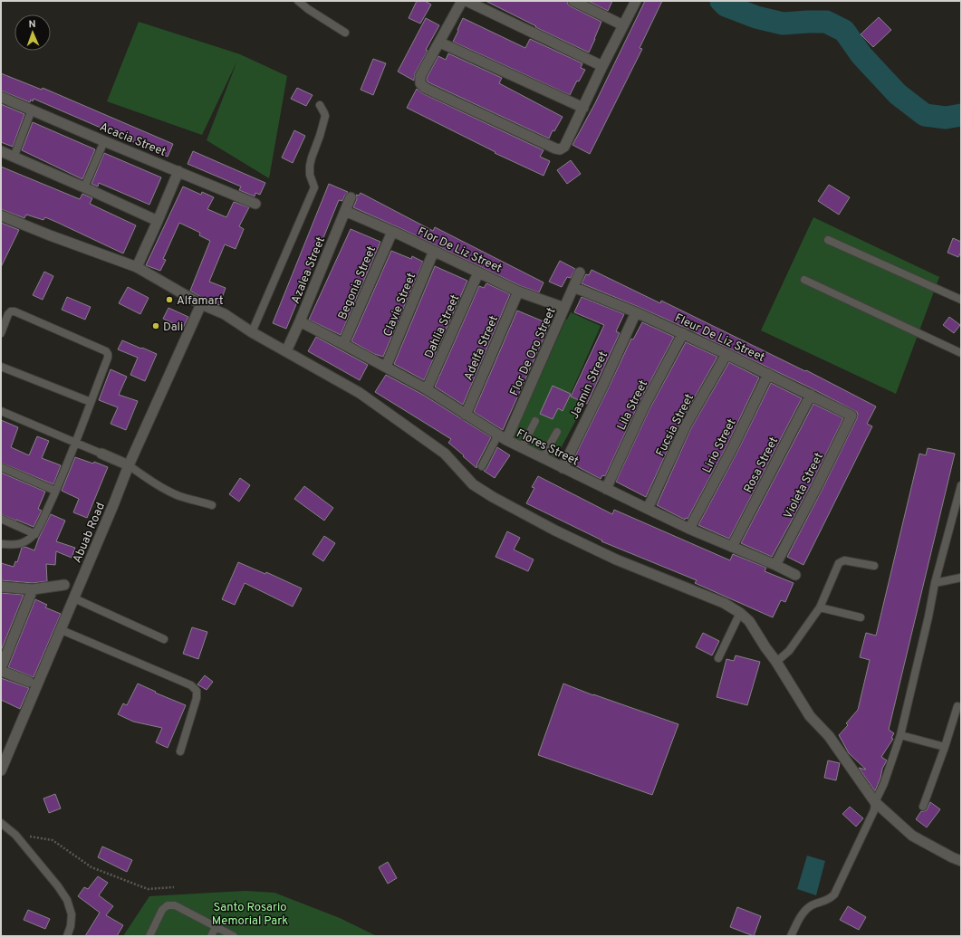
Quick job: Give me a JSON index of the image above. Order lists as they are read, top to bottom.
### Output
{
  "streets": {
    "street": [
      "Acacia Street",
      "Flor De Liz Street",
      "Azalea Street",
      "Begonia Street",
      "Clavie Street",
      "Dahlia Street",
      "Fleur De Liz Street",
      "Adelfa Street",
      "Flor De Oro Street",
      "Jasmin Street",
      "Lila Street",
      "Fucsia Street",
      "Lirio Street",
      "Flores Street",
      "Rosa Street",
      "Violeta Street",
      "Abuab Road"
    ]
  },
  "crossings": [
    ["Flor De Liz Street", "Azalea Street"],
    ["Flor De Liz Street", "Begonia Street"],
    ["Flor De Liz Street", "Clavie Street"],
    ["Flor De Liz Street", "Dahlia Street"],
    ["Flor De Liz Street", "Adelfa Street"],
    ["Flor De Liz Street", "Flor De Oro Street"],
    ["Azalea Street", "Flores Street"],
    ["Begonia Street", "Flores Street"],
    ["Clavie Street", "Flores Street"],
    ["Dahlia Street", "Flores Street"],
    ["Fleur De Liz Street", "Flor De Oro Street"],
    ["Fleur De Liz Street", "Jasmin Street"],
    ["Fleur De Liz Street", "Lila Street"],
    ["Fleur De Liz Street", "Fucsia Street"],
    ["Fleur De Liz Street", "Lirio Street"],
    ["Fleur De Liz Street", "Rosa Street"],
    ["Fleur De Liz Street", "Violeta Street"],
    ["Adelfa Street", "Flores Street"],
    ["Flor De Oro Street", "Flores Street"],
    ["Jasmin Street", "Flores Street"],
    ["Lila Street", "Flores Street"],
    ["Fucsia Street", "Flores Street"],
    ["Lirio Street", "Flores Street"],
    ["Flores Street", "Rosa Street"],
    ["Flores Street", "Violeta Street"]
  ],
  "parks": ["Santo Rosario Memorial Park"],
  "places": ["Alfamart", "Dali"],
  "north": "top"
}
